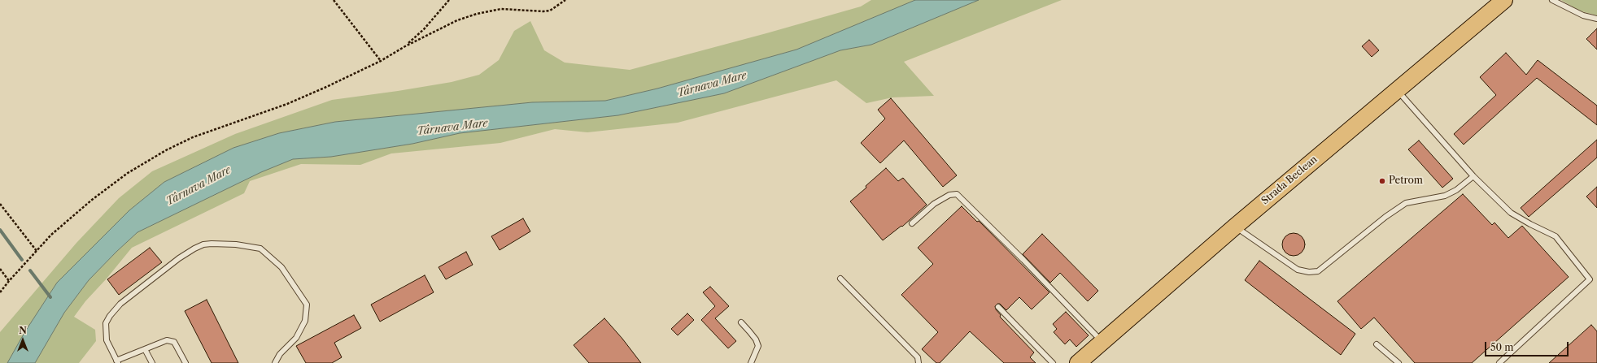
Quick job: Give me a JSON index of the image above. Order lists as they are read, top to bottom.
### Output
{
  "streets": {
    "main road": ["Strada Beclean"]
  },
  "water": ["Târnava Mare"],
  "places": ["Petrom"],
  "scale_bar": "50 m",
  "north": "top"
}
